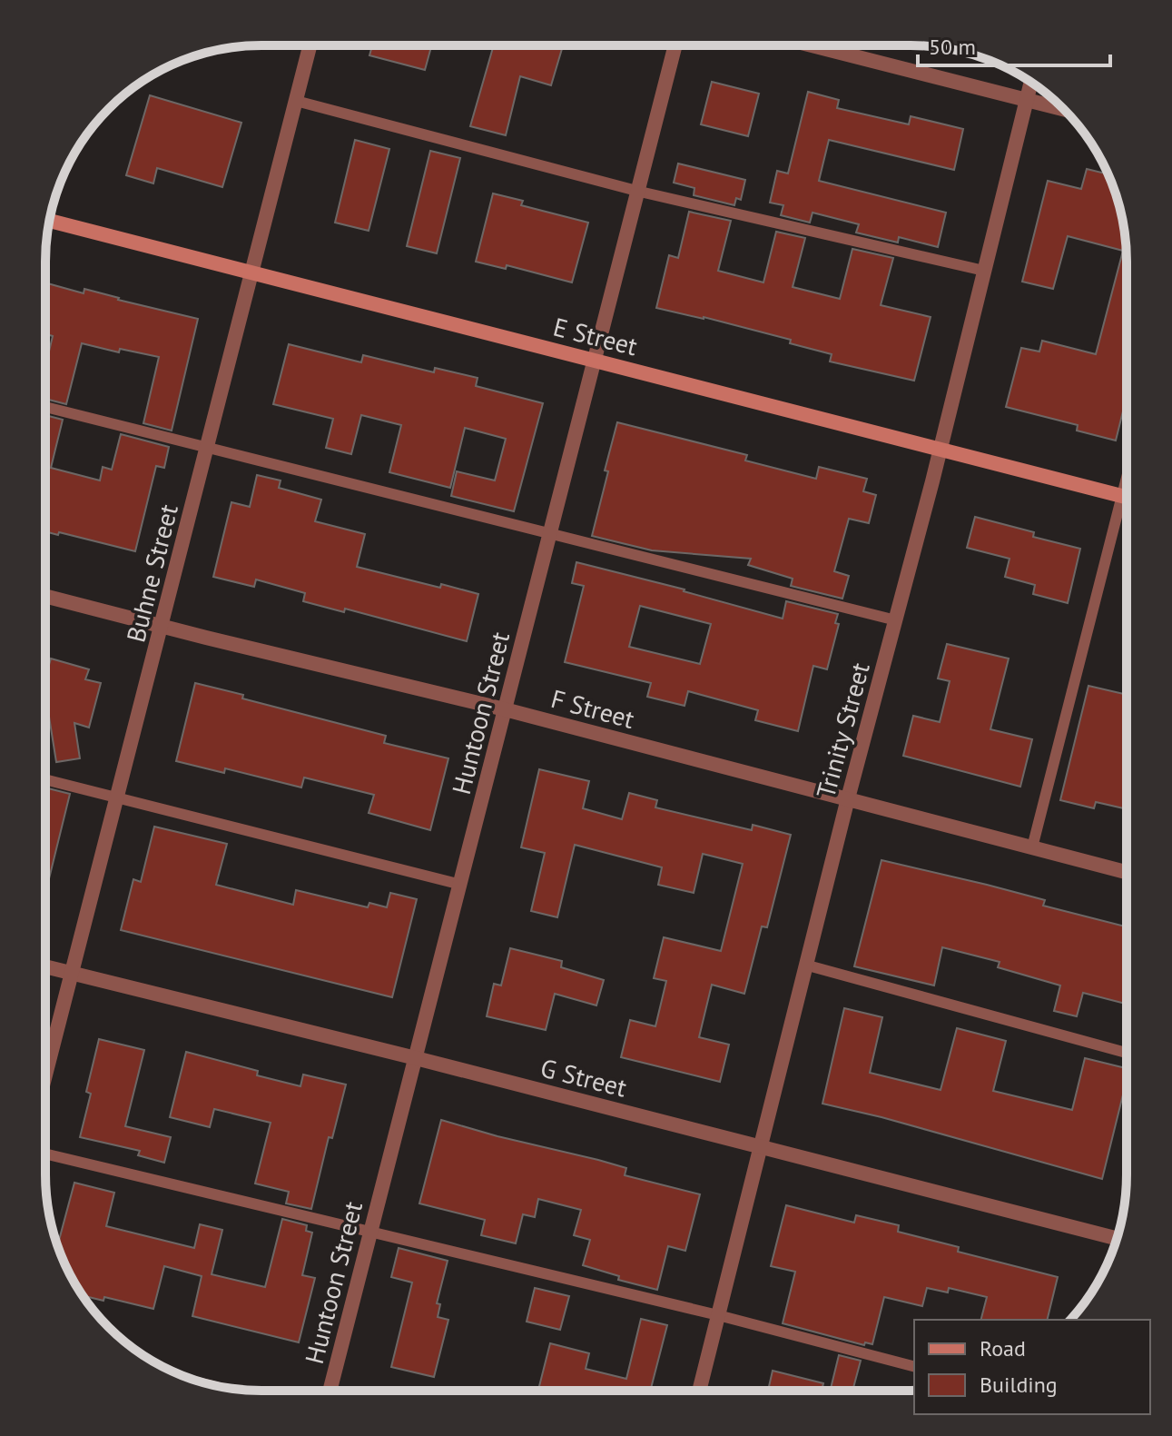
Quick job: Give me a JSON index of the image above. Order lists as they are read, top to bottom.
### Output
{
  "streets": {
    "main road": ["E Street"],
    "street": [
      "Buhne Street",
      "F Street",
      "Huntoon Street",
      "Trinity Street",
      "G Street"
    ]
  },
  "crossings": [
    ["E Street", "Buhne Street"],
    ["E Street", "Huntoon Street"],
    ["E Street", "Trinity Street"],
    ["Buhne Street", "F Street"],
    ["Buhne Street", "G Street"],
    ["F Street", "Huntoon Street"],
    ["F Street", "Trinity Street"],
    ["Huntoon Street", "G Street"],
    ["Trinity Street", "G Street"]
  ],
  "legend": ["Road", "Building"],
  "scale_bar": "50 m"
}
